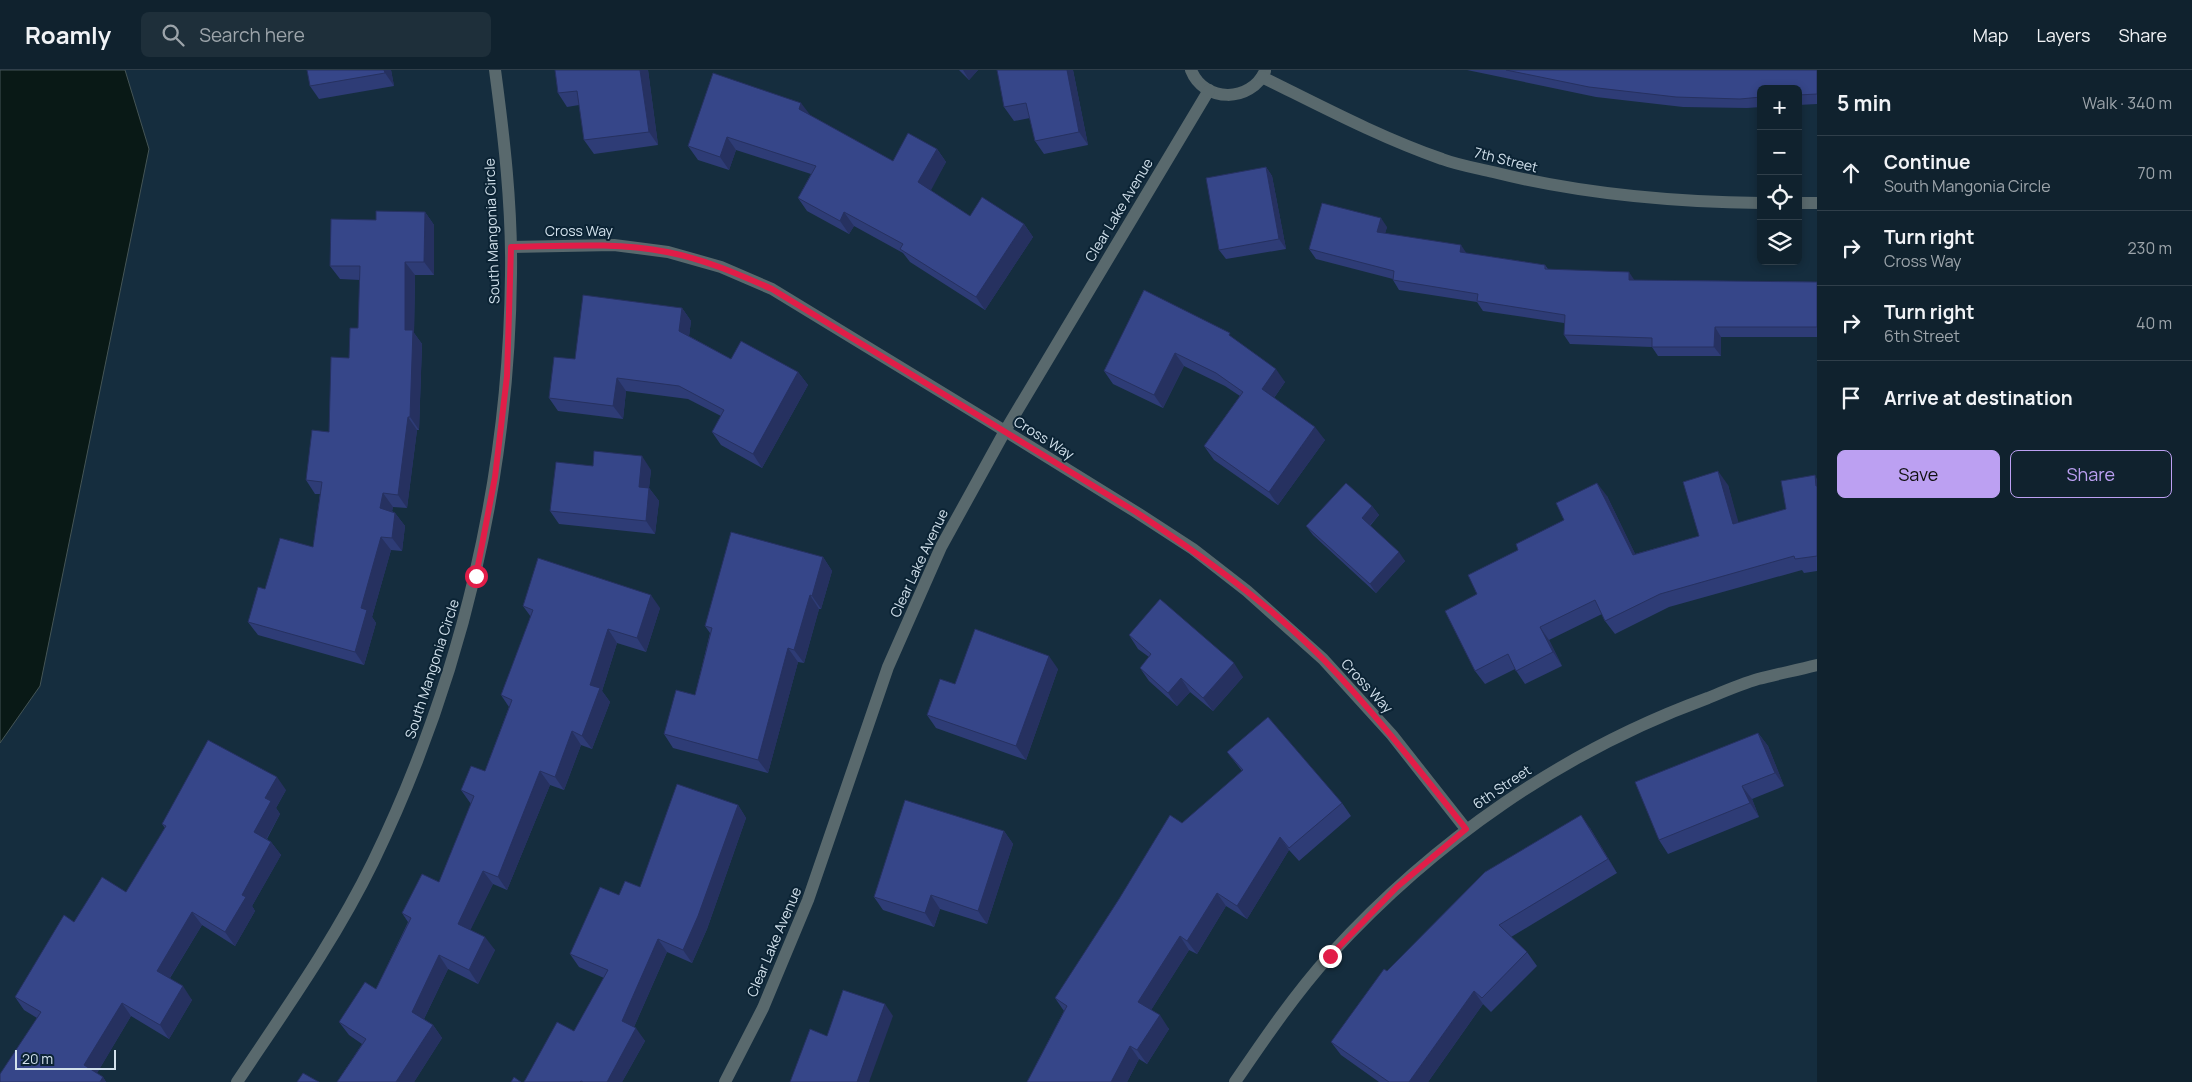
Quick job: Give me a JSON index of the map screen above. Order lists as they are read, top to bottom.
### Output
{
  "streets": {
    "street": [
      "7th Street",
      "Clear Lake Avenue",
      "South Mangonia Circle",
      "Cross Way",
      "6th Street"
    ]
  },
  "crossings": [
    ["Clear Lake Avenue", "Cross Way"],
    ["South Mangonia Circle", "Cross Way"],
    ["Cross Way", "6th Street"]
  ],
  "scale_bar": "20 m",
  "page": {
    "header": "Roamly",
    "search": "Search here",
    "nav": ["Map", "Layers", "Share"],
    "heading": ["5 min", "Walk · 340 m"],
    "map_buttons": ["+", "−"],
    "list": [
      ["Continue", "South Mangonia Circle", "70 m"],
      ["Turn right", "Cross Way", "230 m"],
      ["Turn right", "6th Street", "40 m"],
      "Arrive at destination"
    ],
    "buttons": ["Save", "Share"],
    "scale": "20 m"
  }
}
